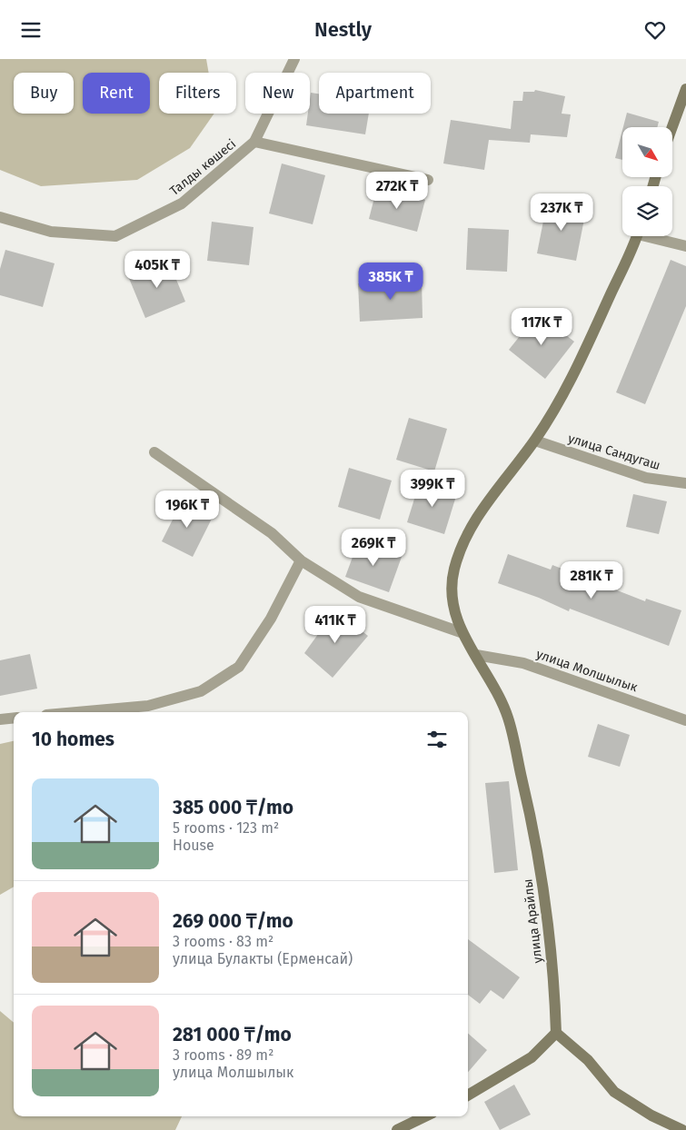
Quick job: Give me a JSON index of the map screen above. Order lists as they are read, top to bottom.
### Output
{
  "streets": {
    "street": [
      "Талды көшесі",
      "улица Сандугаш",
      "улица Молшылык",
      "улица Арайлы"
    ]
  },
  "crossings": [
    ["улица Сандугаш", "улица Арайлы"],
    ["улица Молшылык", "улица Арайлы"]
  ],
  "north": "bottom right",
  "page": {
    "header": "Nestly",
    "chip": [
      "Buy",
      "Rent",
      "Filters",
      "New",
      "Apartment"
    ],
    "price": [
      "272K ₸",
      "237K ₸",
      "405K ₸",
      "385K ₸",
      "117K ₸",
      "399K ₸",
      "196K ₸",
      "269K ₸",
      "281K ₸",
      "411K ₸"
    ],
    "heading": "10 homes",
    "list": [
      {
        "name": "385 000 ₸/mo",
        "note": "5 rooms · 123 m² · House"
      },
      {
        "name": "269 000 ₸/mo",
        "note": "3 rooms · 83 m² · улица Булакты (Ерменсай)"
      },
      {
        "name": "281 000 ₸/mo",
        "note": "3 rooms · 89 m² · улица Молшылык"
      }
    ]
  }
}
